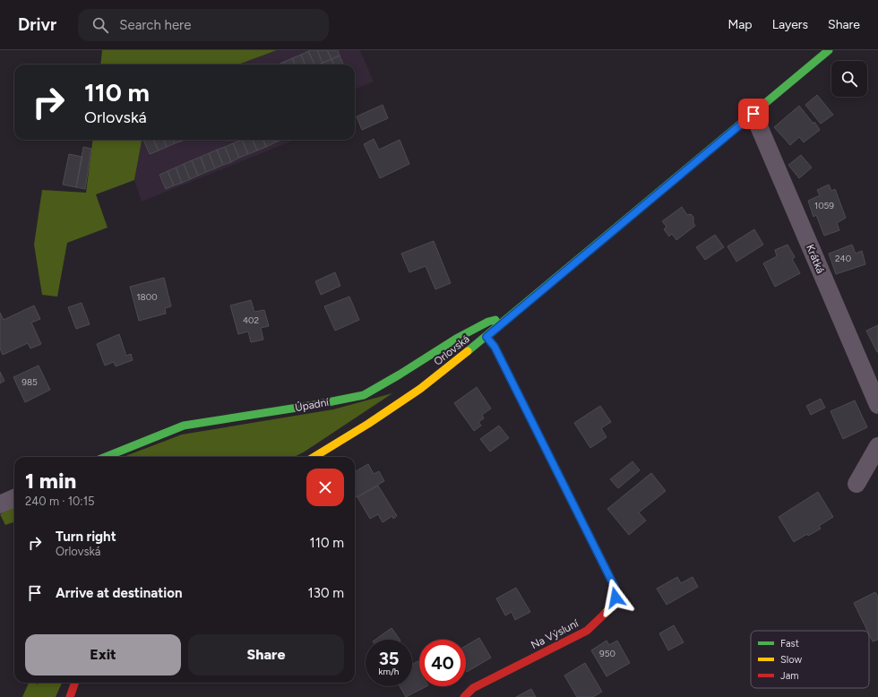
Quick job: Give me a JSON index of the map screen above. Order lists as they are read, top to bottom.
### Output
{
  "streets": {
    "street": [
      "Krátká",
      "Orlovská",
      "Úpadní",
      "Na Výsluní"
    ]
  },
  "crossings": [
    ["Krátká", "Orlovská"],
    ["Orlovská", "Úpadní"],
    ["Orlovská", "Na Výsluní"]
  ],
  "house_numbers": [
    "1059",
    "240",
    "1800",
    "402",
    "985",
    "950"
  ],
  "legend": ["Fast", "Slow", "Jam"],
  "page": {
    "header": "Drivr",
    "search": "Search here",
    "nav": ["Map", "Layers", "Share"],
    "turn": ["110 m", "Orlovská"],
    "heading": ["1 min", "240 m · 10:15"],
    "list": [
      {
        "name": "Turn right",
        "note": "Orlovská",
        "value": "110 m"
      },
      {
        "name": "Arrive at destination",
        "value": "130 m"
      }
    ],
    "buttons": ["Exit", "Share"],
    "speed": "35 km/h",
    "limit": "40"
  }
}
